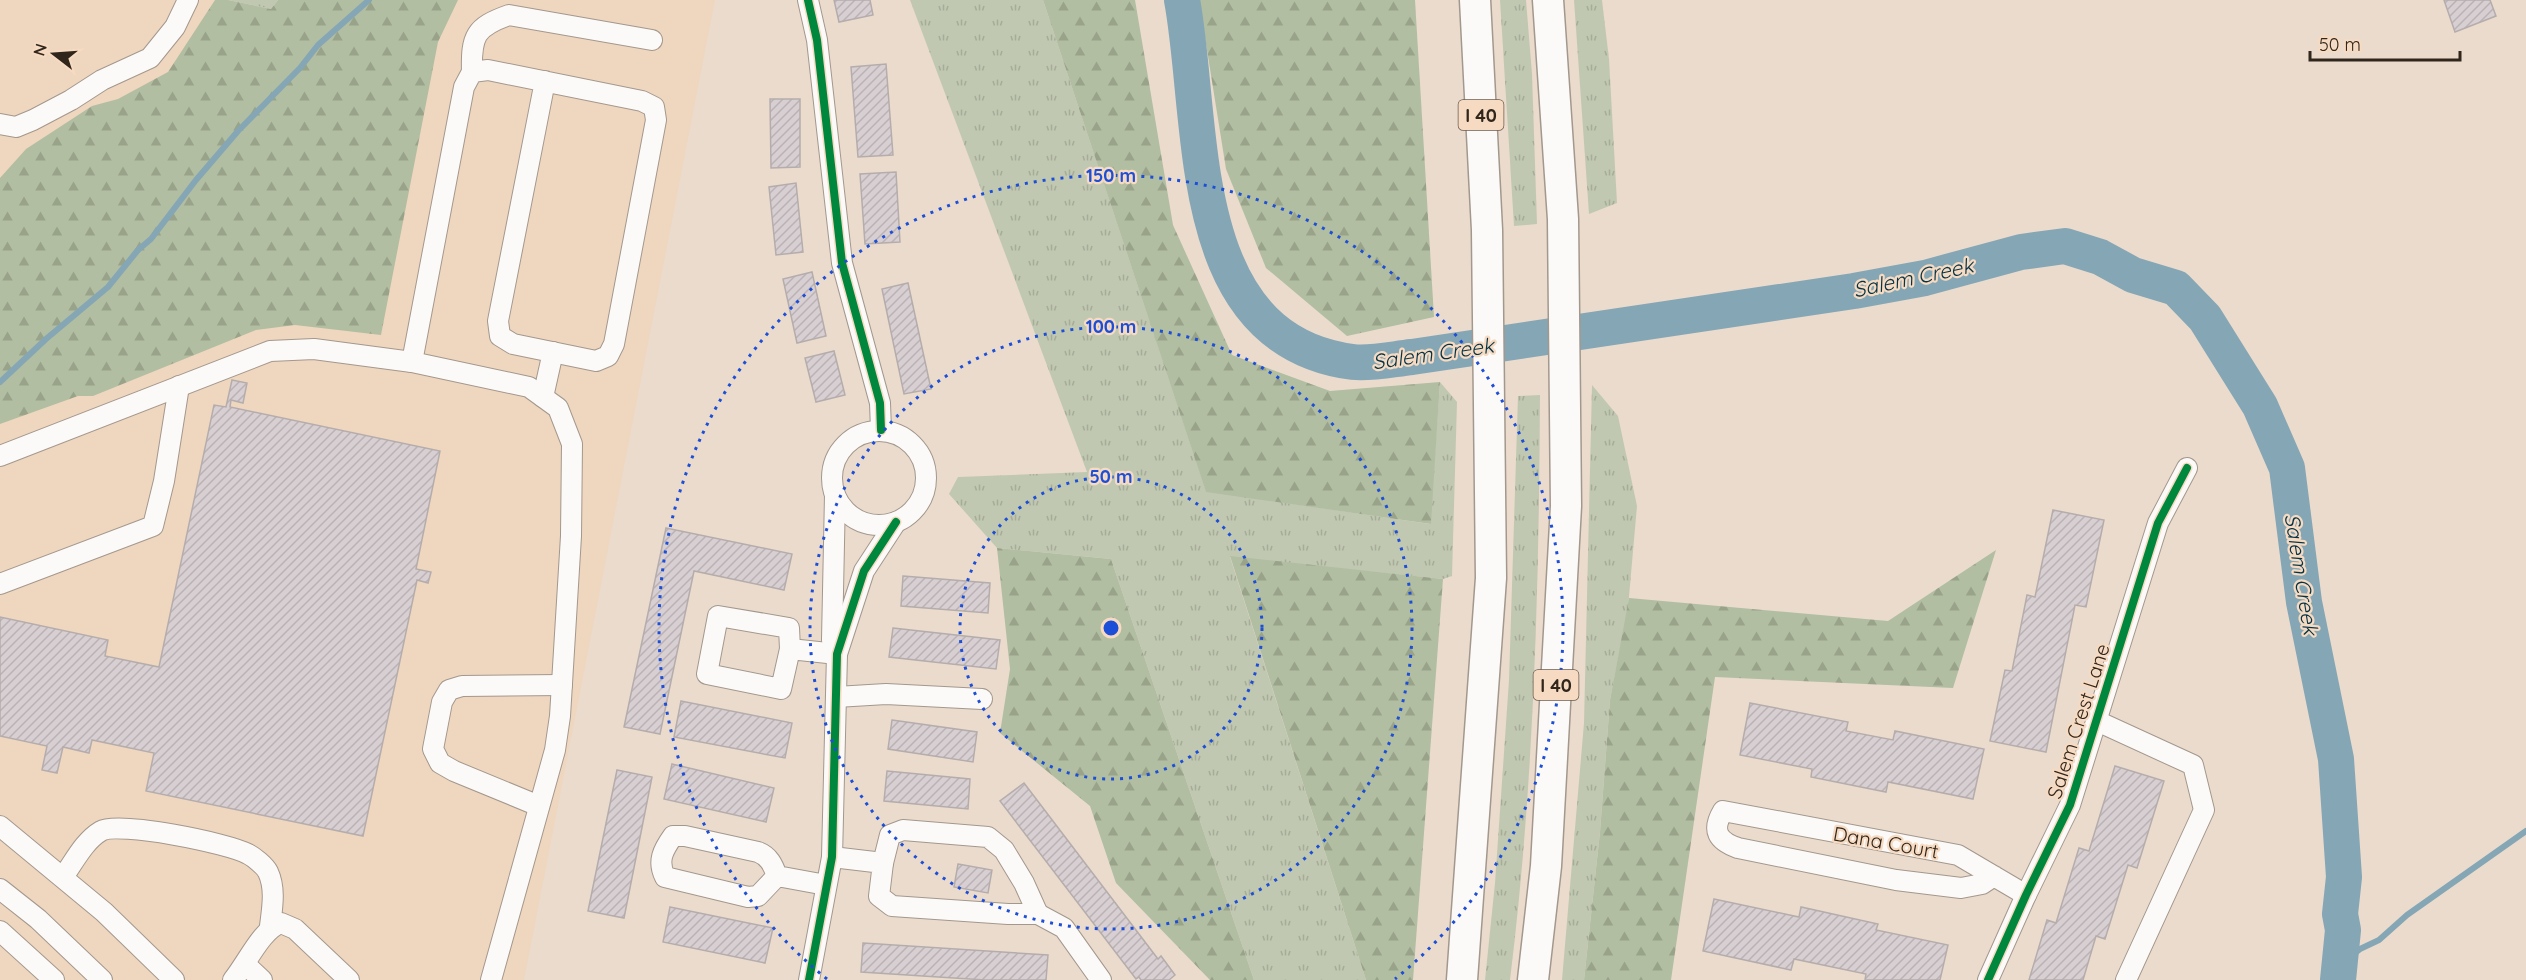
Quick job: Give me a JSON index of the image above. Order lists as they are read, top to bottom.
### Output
{
  "streets": {
    "highway": ["I 40"],
    "street": ["Salem Crest Lane", "Dana Court"]
  },
  "crossings": [
    ["Salem Crest Lane", "Dana Court"]
  ],
  "water": ["Salem Creek"],
  "scale_bar": "50 m",
  "north": "left",
  "rings": ["150 m", "100 m", "50 m"]
}
